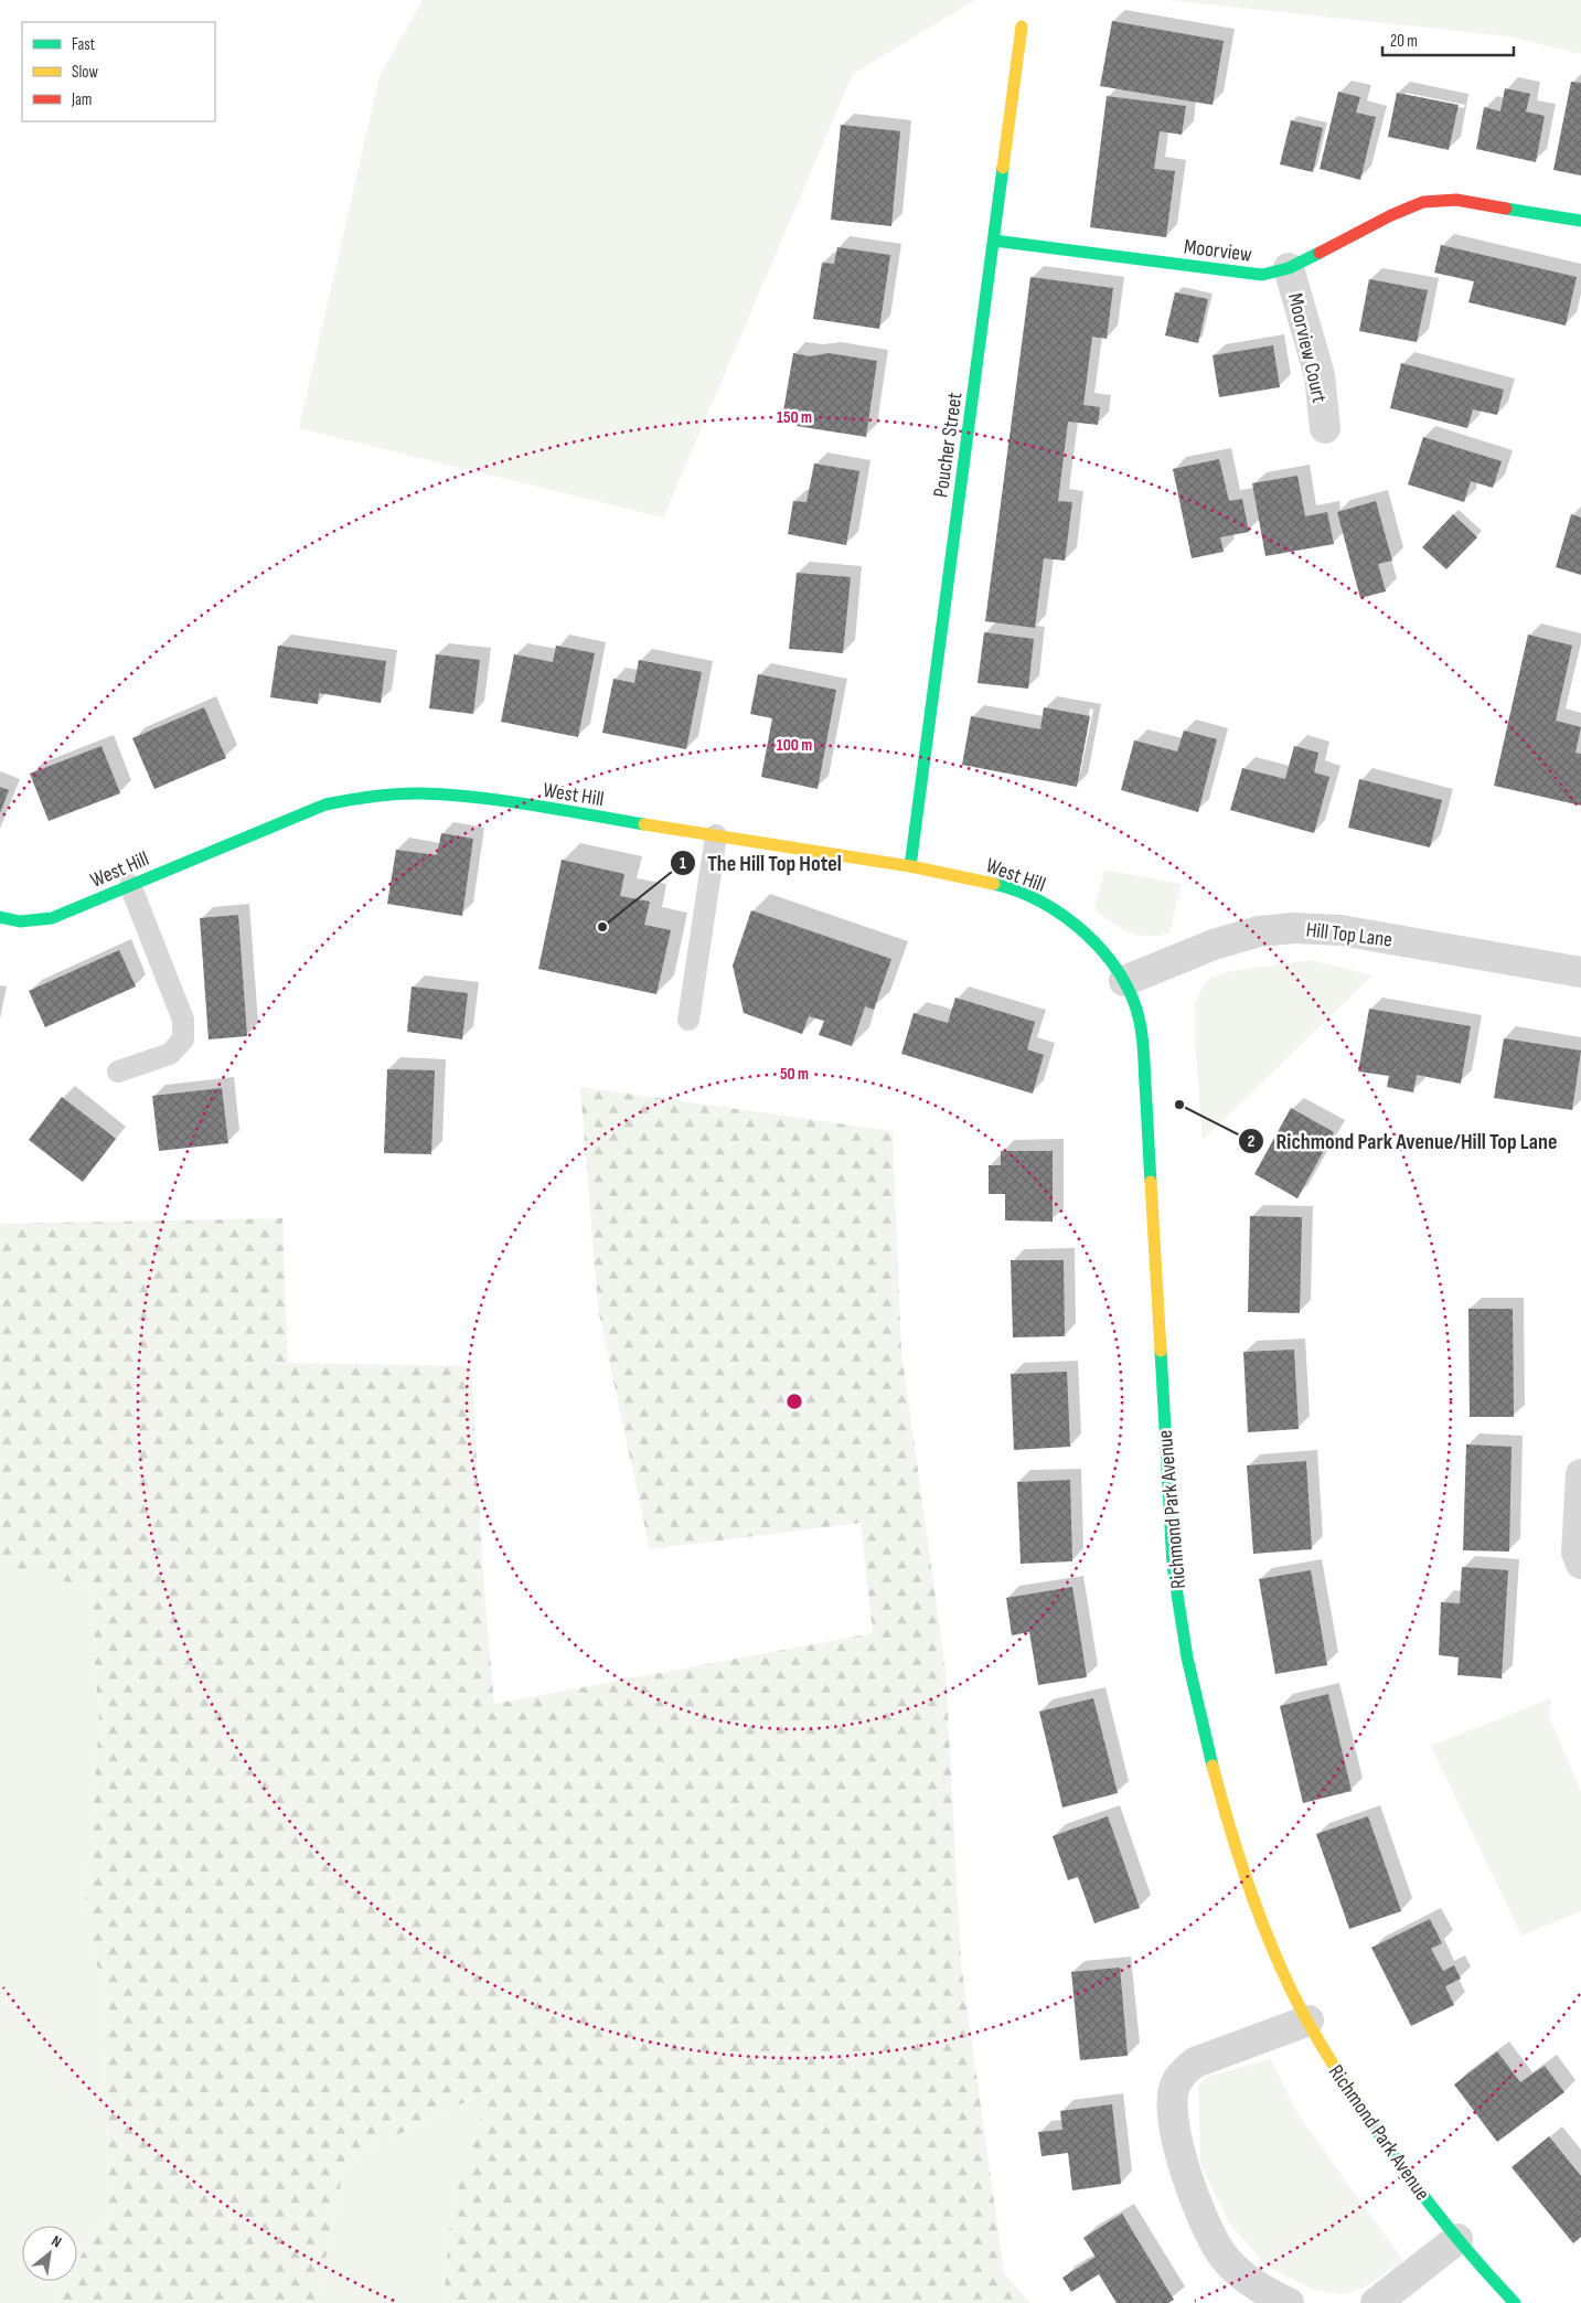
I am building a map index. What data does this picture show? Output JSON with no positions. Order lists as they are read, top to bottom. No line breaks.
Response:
{"streets":{"street":["Moorview","Moorview Court","Poucher Street","West Hill","Hill Top Lane","Richmond Park Avenue"]},"crossings":[["Moorview","Moorview Court"],["Moorview","Poucher Street"],["Poucher Street","West Hill"],["West Hill","Hill Top Lane"],["West Hill","Richmond Park Avenue"],["Hill Top Lane","Richmond Park Avenue"]],"places":["The Hill Top Hotel","Richmond Park Avenue/Hill Top Lane"],"legend":["Fast","Slow","Jam"],"scale_bar":"20 m","north":"top right","rings":["150 m","100 m","50 m"]}
